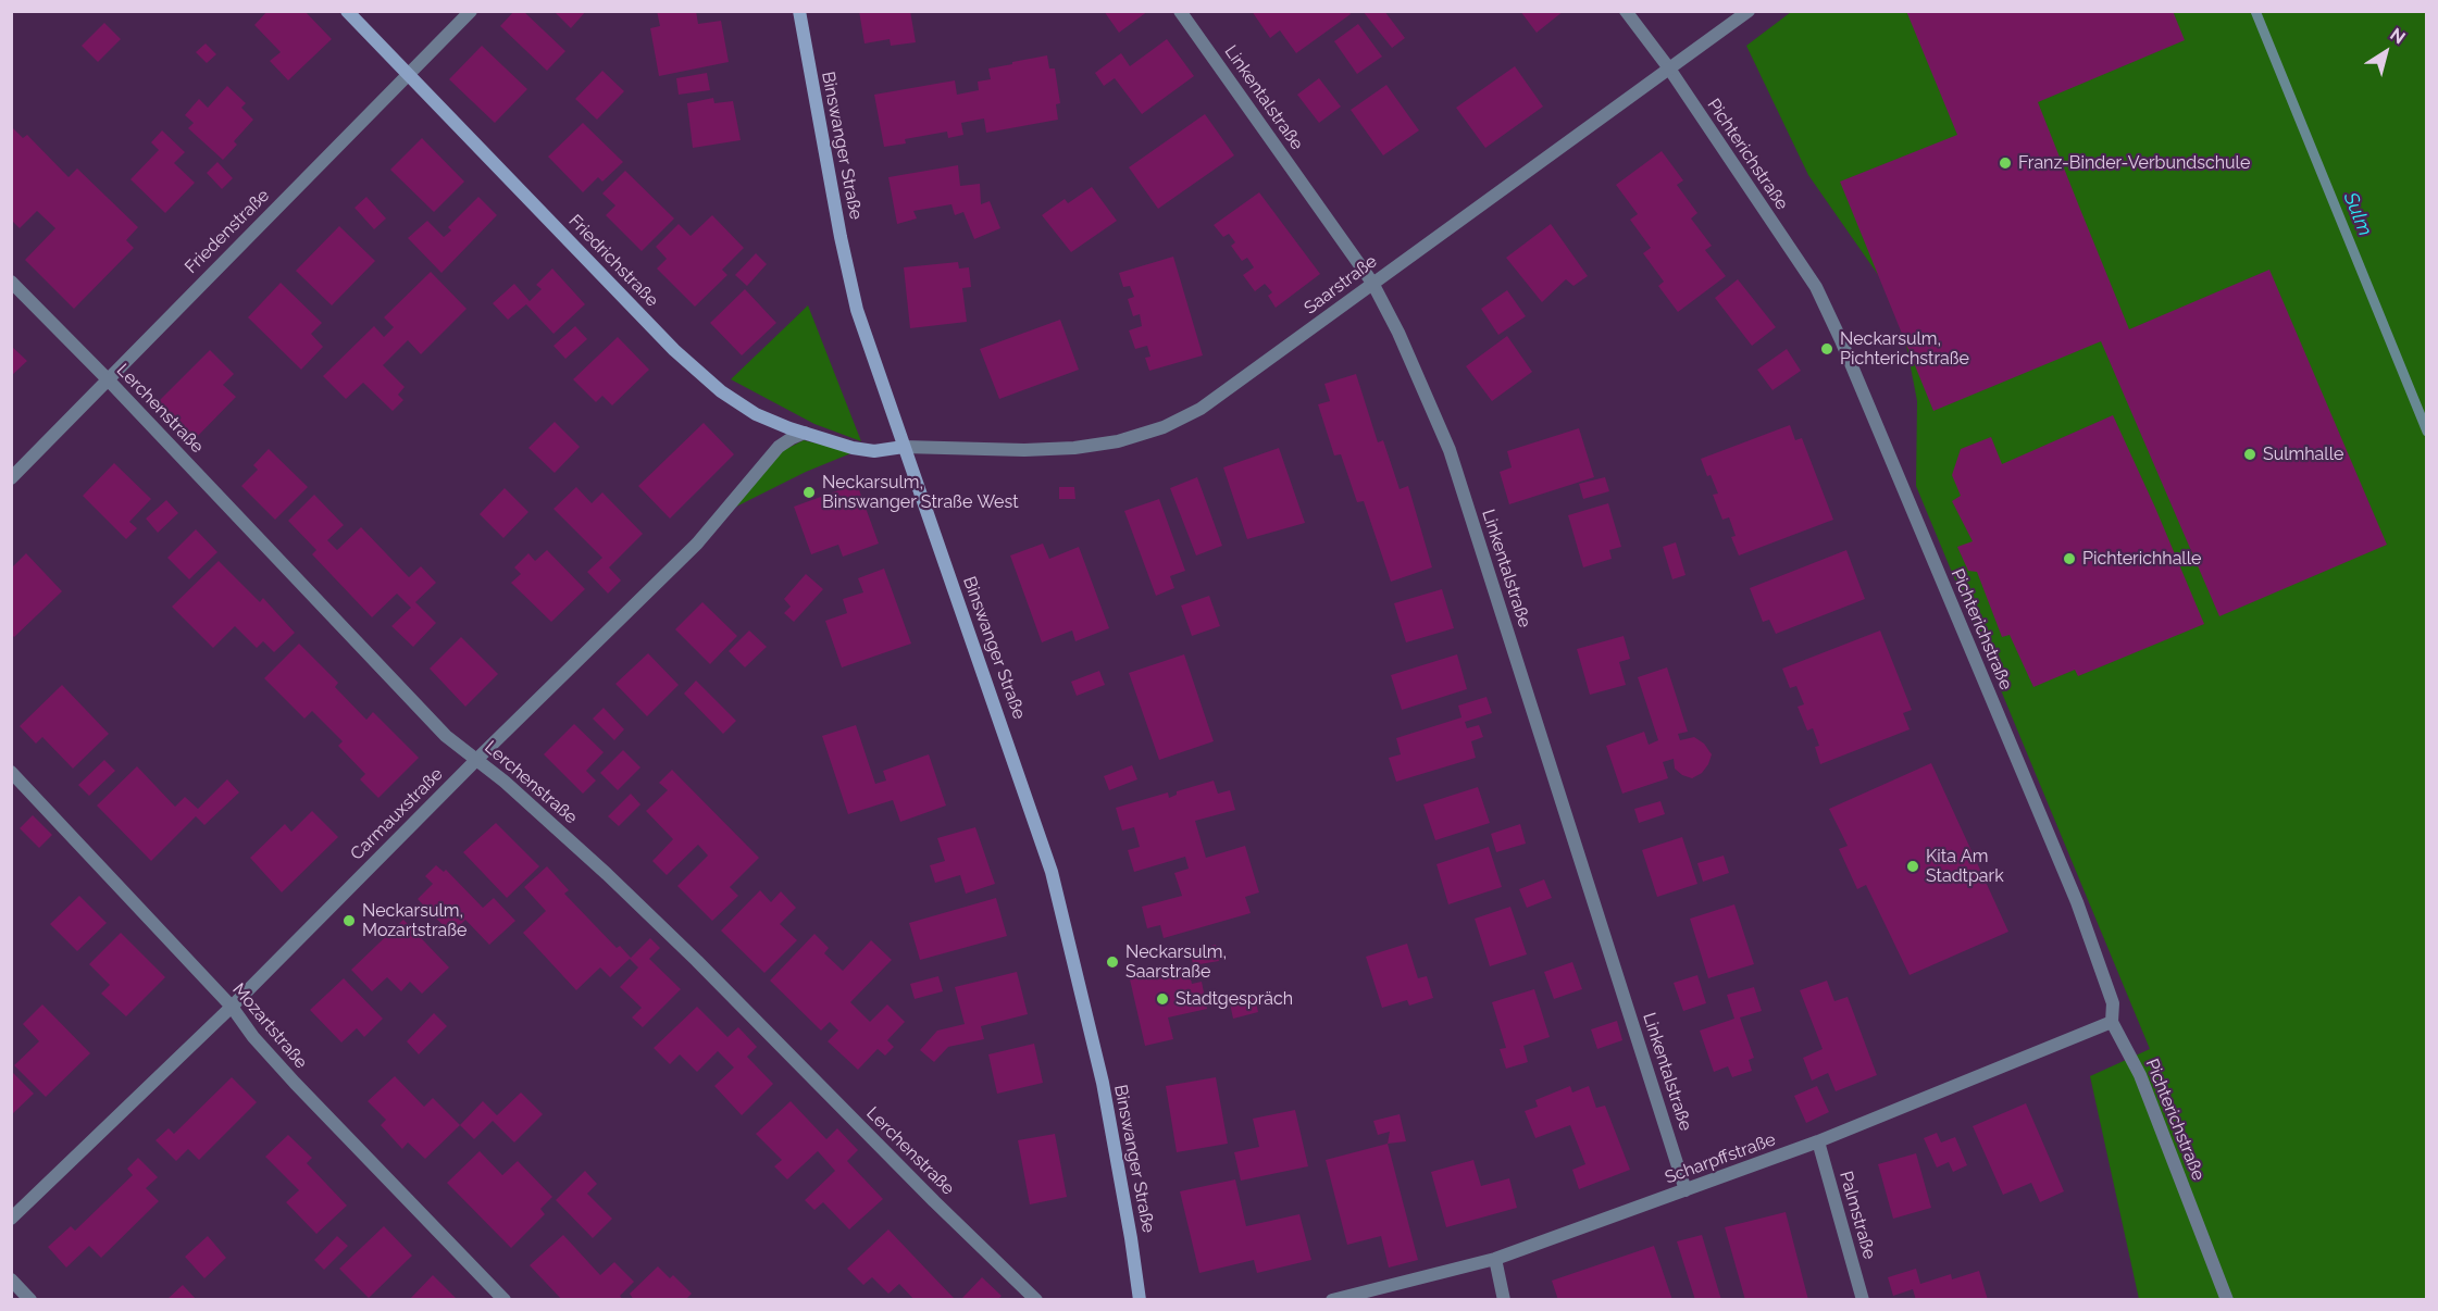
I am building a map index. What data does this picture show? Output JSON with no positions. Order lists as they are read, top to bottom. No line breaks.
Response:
{"streets":{"main road":["Binswanger Straße","Friedrichstraße"],"street":["Linkentalstraße","Pichterichstraße","Friedenstraße","Saarstraße","Lerchenstraße","Carmauxstraße","Mozartstraße","Scharpffstraße","Palmstraße"]},"crossings":[["Linkentalstraße","Saarstraße"],["Linkentalstraße","Scharpffstraße"],["Binswanger Straße","Friedrichstraße"],["Binswanger Straße","Saarstraße"],["Pichterichstraße","Saarstraße"],["Pichterichstraße","Scharpffstraße"],["Friedenstraße","Friedrichstraße"],["Friedenstraße","Lerchenstraße"],["Friedrichstraße","Saarstraße"],["Friedrichstraße","Carmauxstraße"],["Lerchenstraße","Carmauxstraße"],["Carmauxstraße","Mozartstraße"],["Scharpffstraße","Palmstraße"]],"water":["Sulm"],"places":["Franz-Binder-Verbundschule","Neckarsulm, Pichterichstraße","Sulmhalle","Neckarsulm, Binswanger Straße West","Pichterichhalle","Kita Am Stadtpark","Neckarsulm, Mozartstraße","Neckarsulm, Saarstraße","Stadtgespräch"],"north":"top right"}
